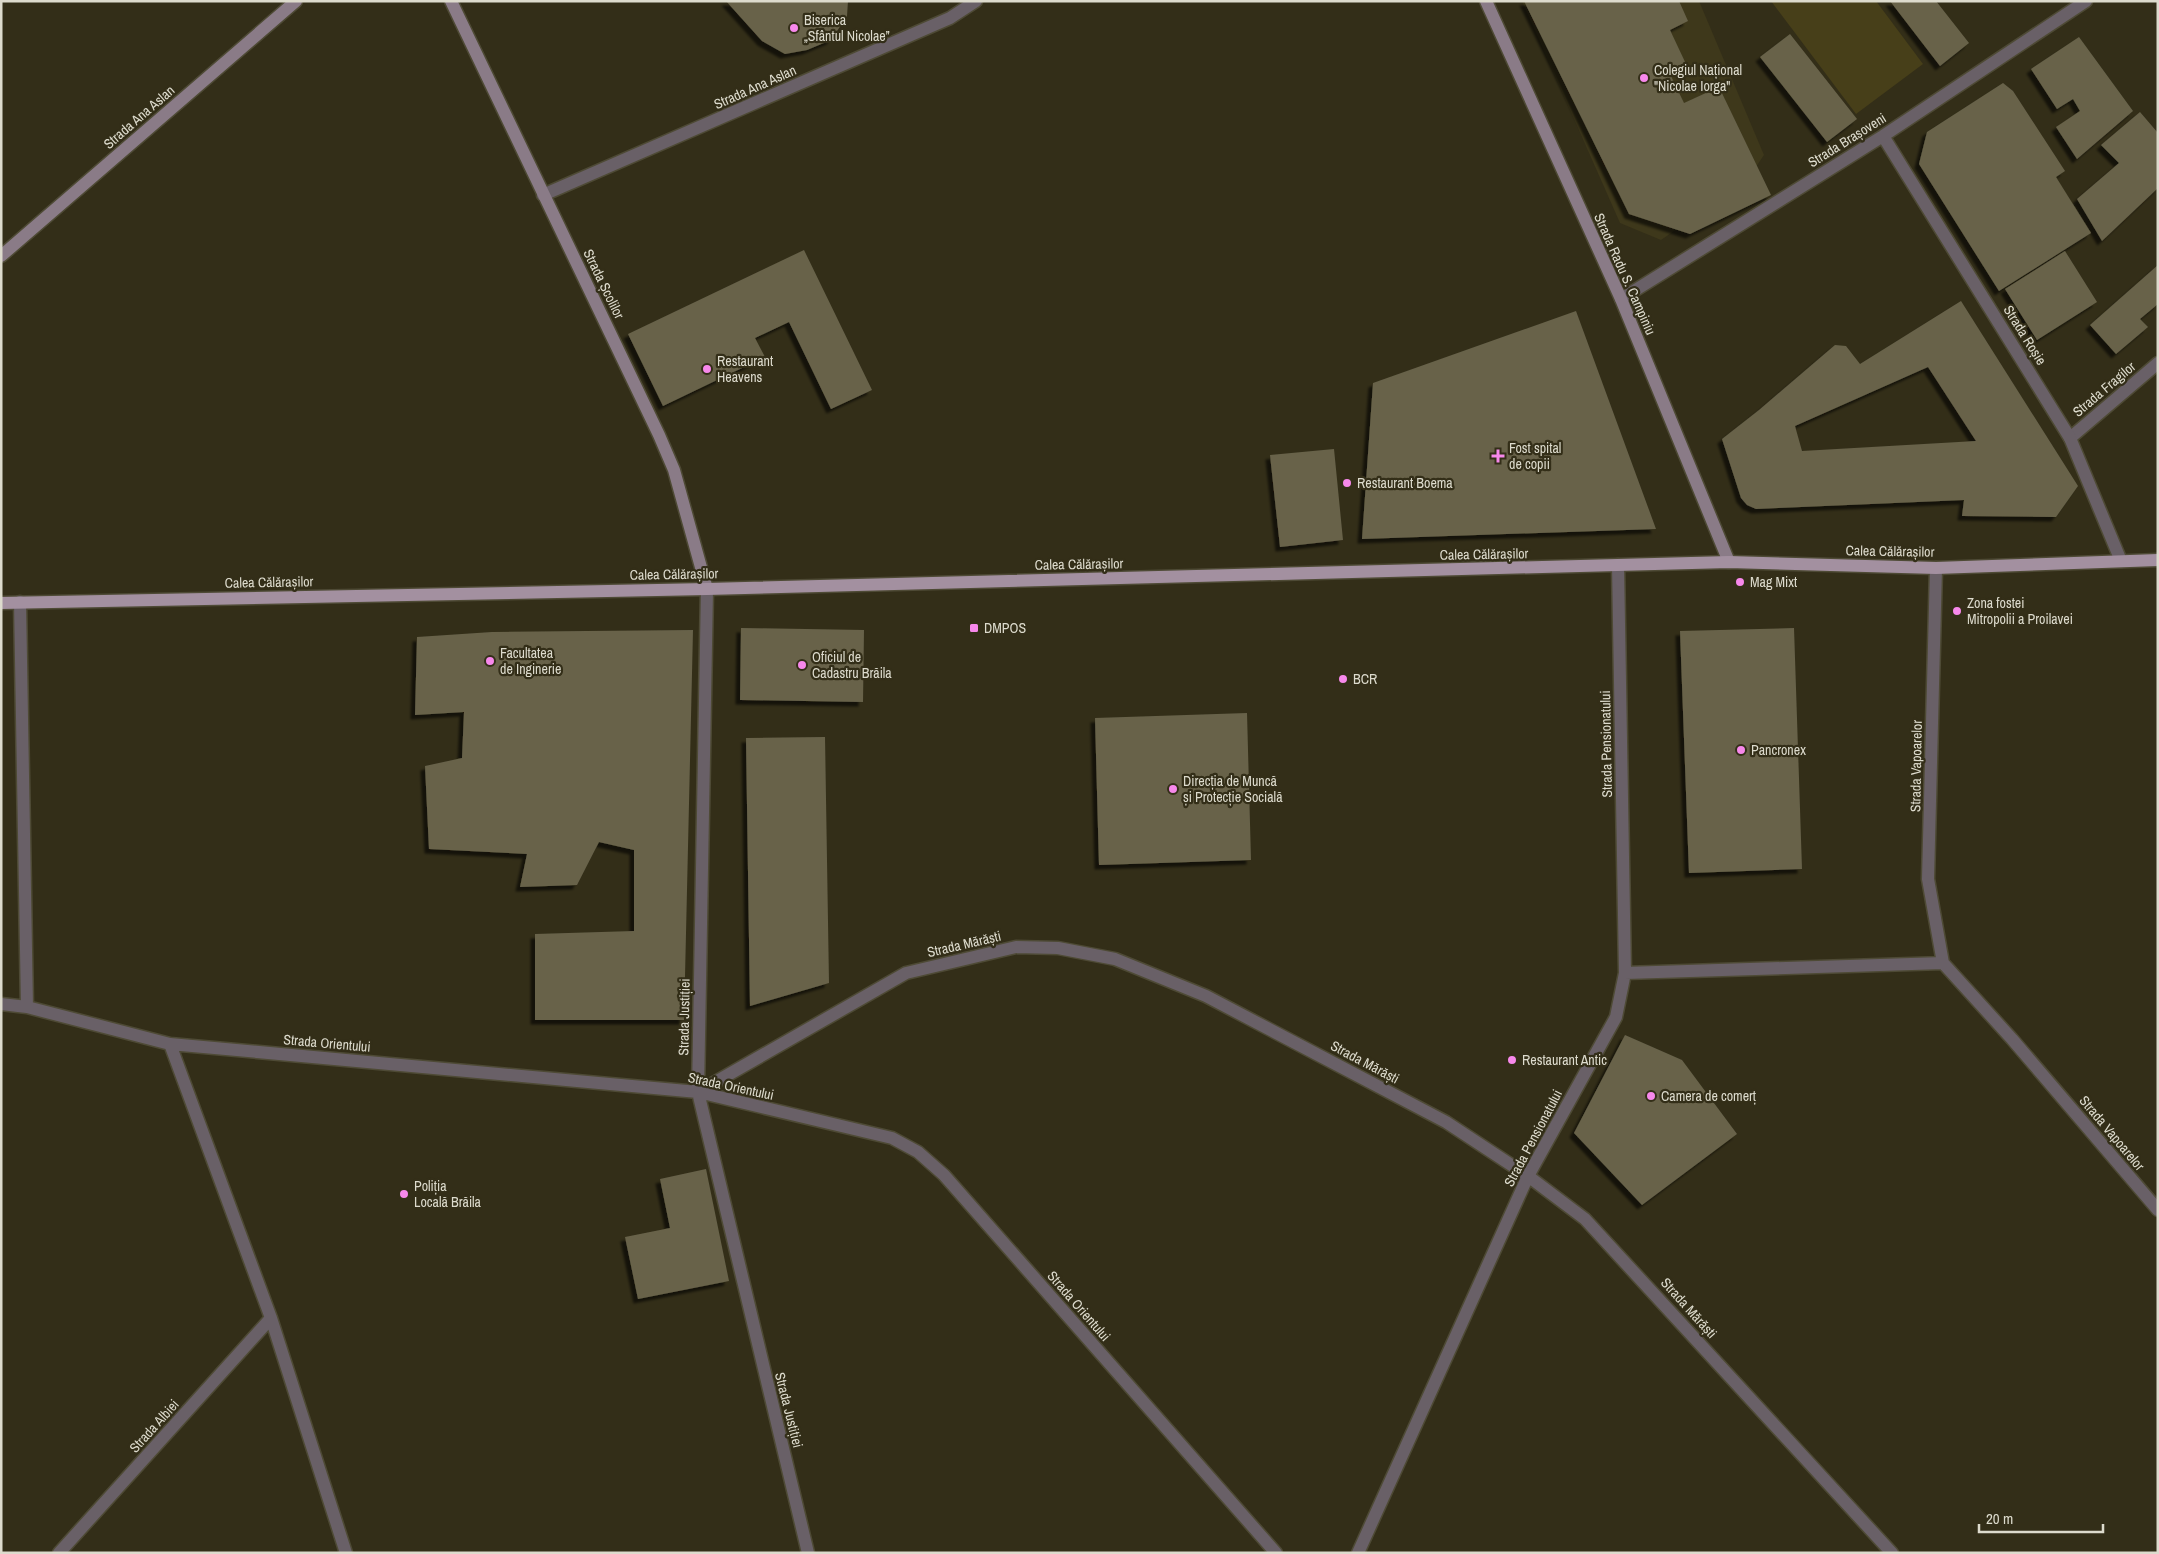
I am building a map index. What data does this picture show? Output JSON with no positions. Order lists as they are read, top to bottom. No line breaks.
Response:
{"streets":{"main road":["Strada Ana Aslan","Strada Radu S. Campiniu","Strada Școlilor","Calea Călărașilor"],"street":["Strada Brașoveni","Strada Roșie","Strada Fragilor","Strada Pensionatului","Strada Vapoarelor","Strada Mărăști","Strada Justiției","Strada Orientului","Strada Albiei"]},"crossings":[["Strada Ana Aslan","Strada Școlilor"],["Strada Brașoveni","Strada Radu S. Campiniu"],["Strada Brașoveni","Strada Roșie"],["Strada Radu S. Campiniu","Calea Călărașilor"],["Strada Școlilor","Calea Călărașilor"],["Strada Școlilor","Strada Justiției"],["Strada Roșie","Strada Fragilor"],["Strada Roșie","Calea Călărașilor"],["Calea Călărașilor","Strada Pensionatului"],["Calea Călărașilor","Strada Vapoarelor"],["Calea Călărașilor","Strada Justiției"],["Strada Pensionatului","Strada Mărăști"],["Strada Mărăști","Strada Justiției"],["Strada Mărăști","Strada Orientului"],["Strada Justiției","Strada Orientului"]],"places":{"other":["Biserica „Sfântul Nicolae”","Colegiul Național \"Nicolae Iorga\"","Restaurant Heavens","Restaurant Boema","Mag Mixt","Zona fostei Mitropolii a Proilavei","Facultatea de Inginerie","Oficiul de Cadastru Brăila","BCR","Pancronex","Direcția de Muncă și Protecție Socială","Restaurant Antic","Camera de comerț","Poliția Locală Brăila"],"health":["Fost spital de copii"],"transit":["DMPOS"]},"scale_bar":"20 m"}
